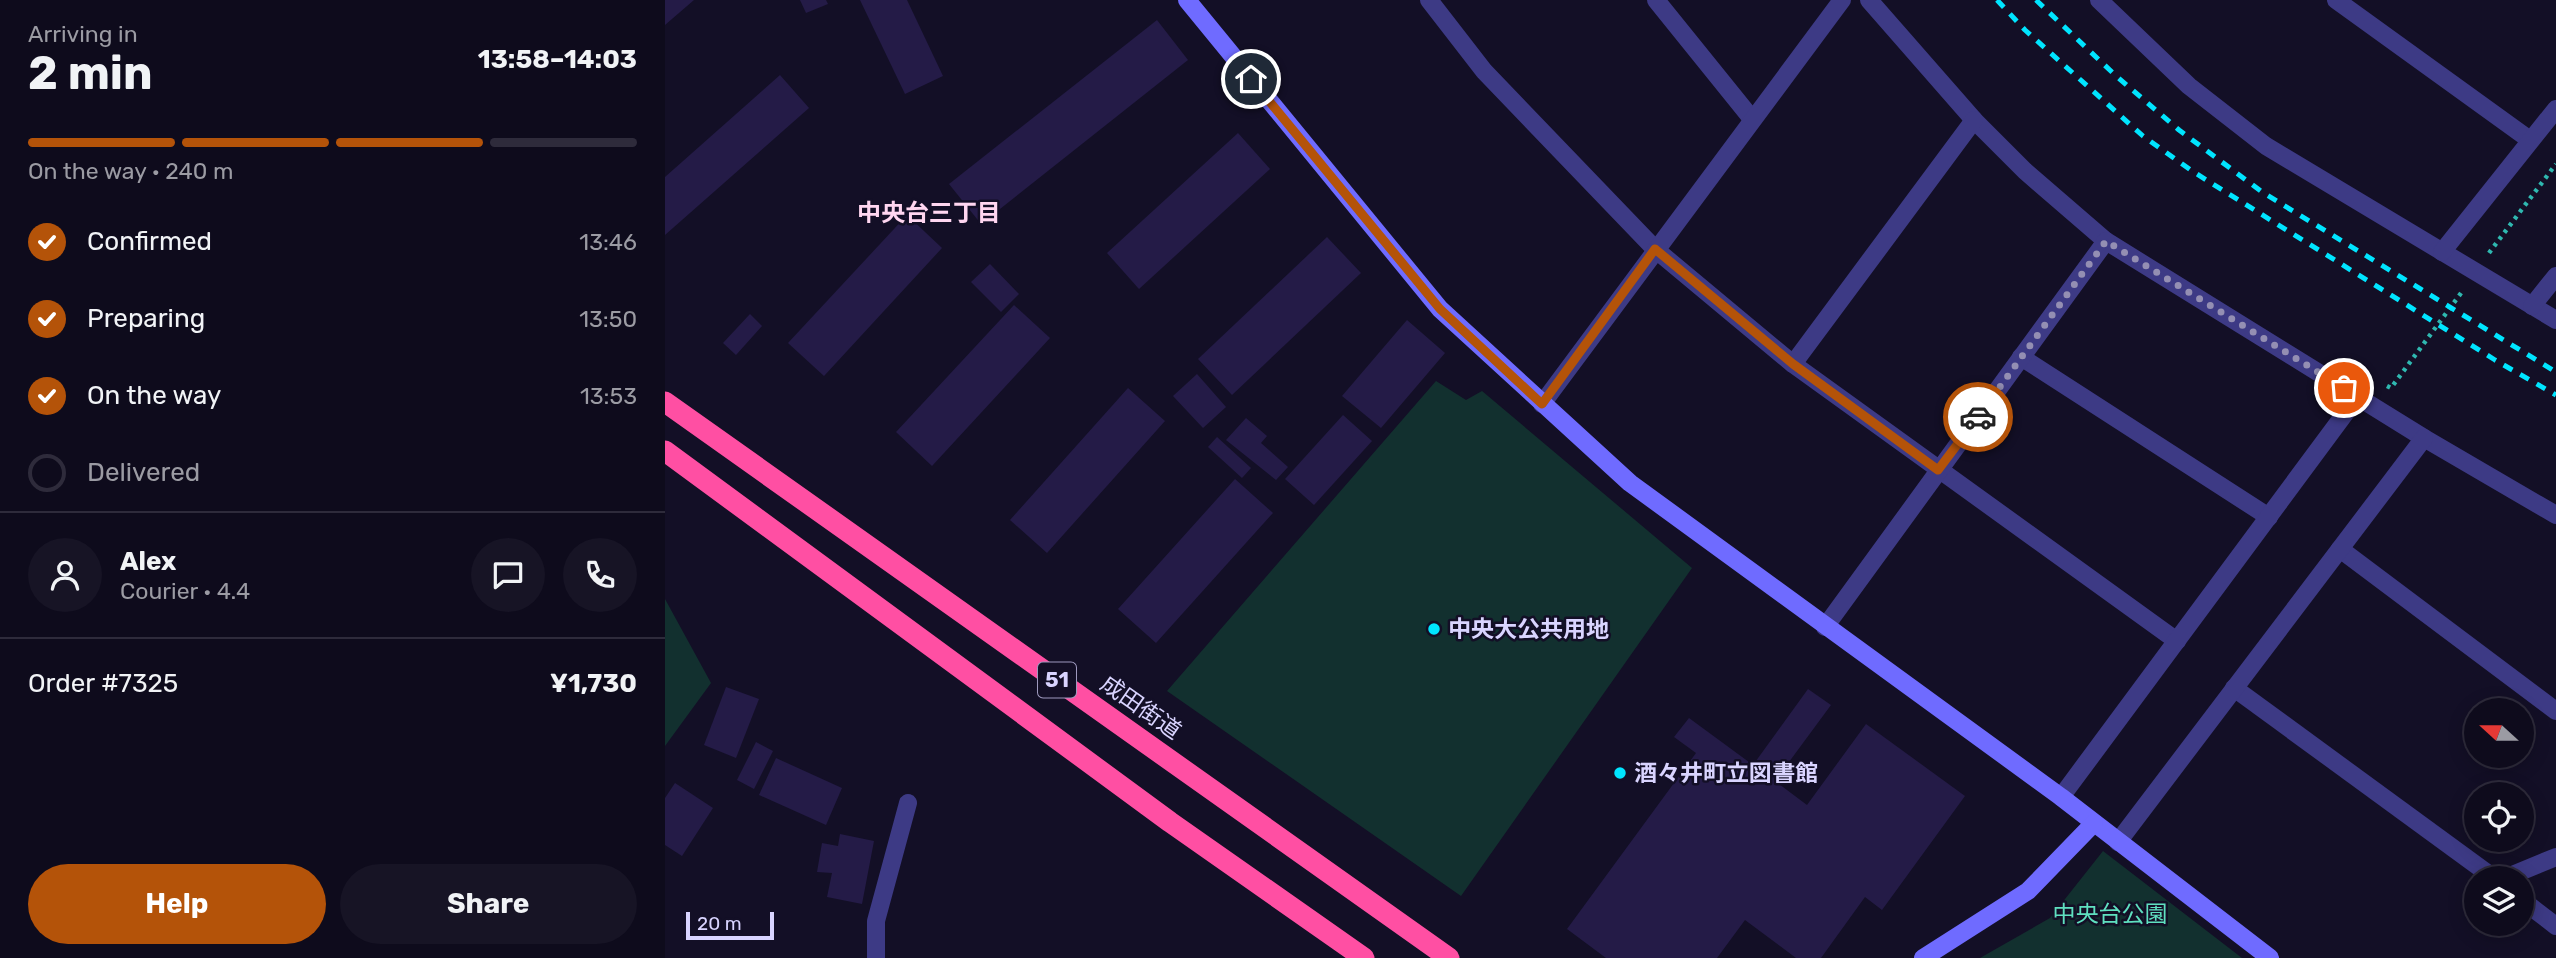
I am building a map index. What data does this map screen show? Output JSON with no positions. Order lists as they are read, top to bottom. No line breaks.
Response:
{"streets":{"highway":["51","成田街道"]},"districts":["中央台三丁目"],"parks":["中央台公園"],"places":["中央大公共用地","酒々井町立図書館"],"scale_bar":"20 m","north":"left","page":{"heading":["2 min","Arriving in","13:58–14:03"],"panel":["Alex","Courier · 4.4","Order #7325","¥1,730"],"bar":"On the way · 240 m","list":[["Confirmed","13:46"],["Preparing","13:50"],["On the way","13:53"],"Delivered"],"buttons":["Help","Share"],"scale":"20 m"}}
